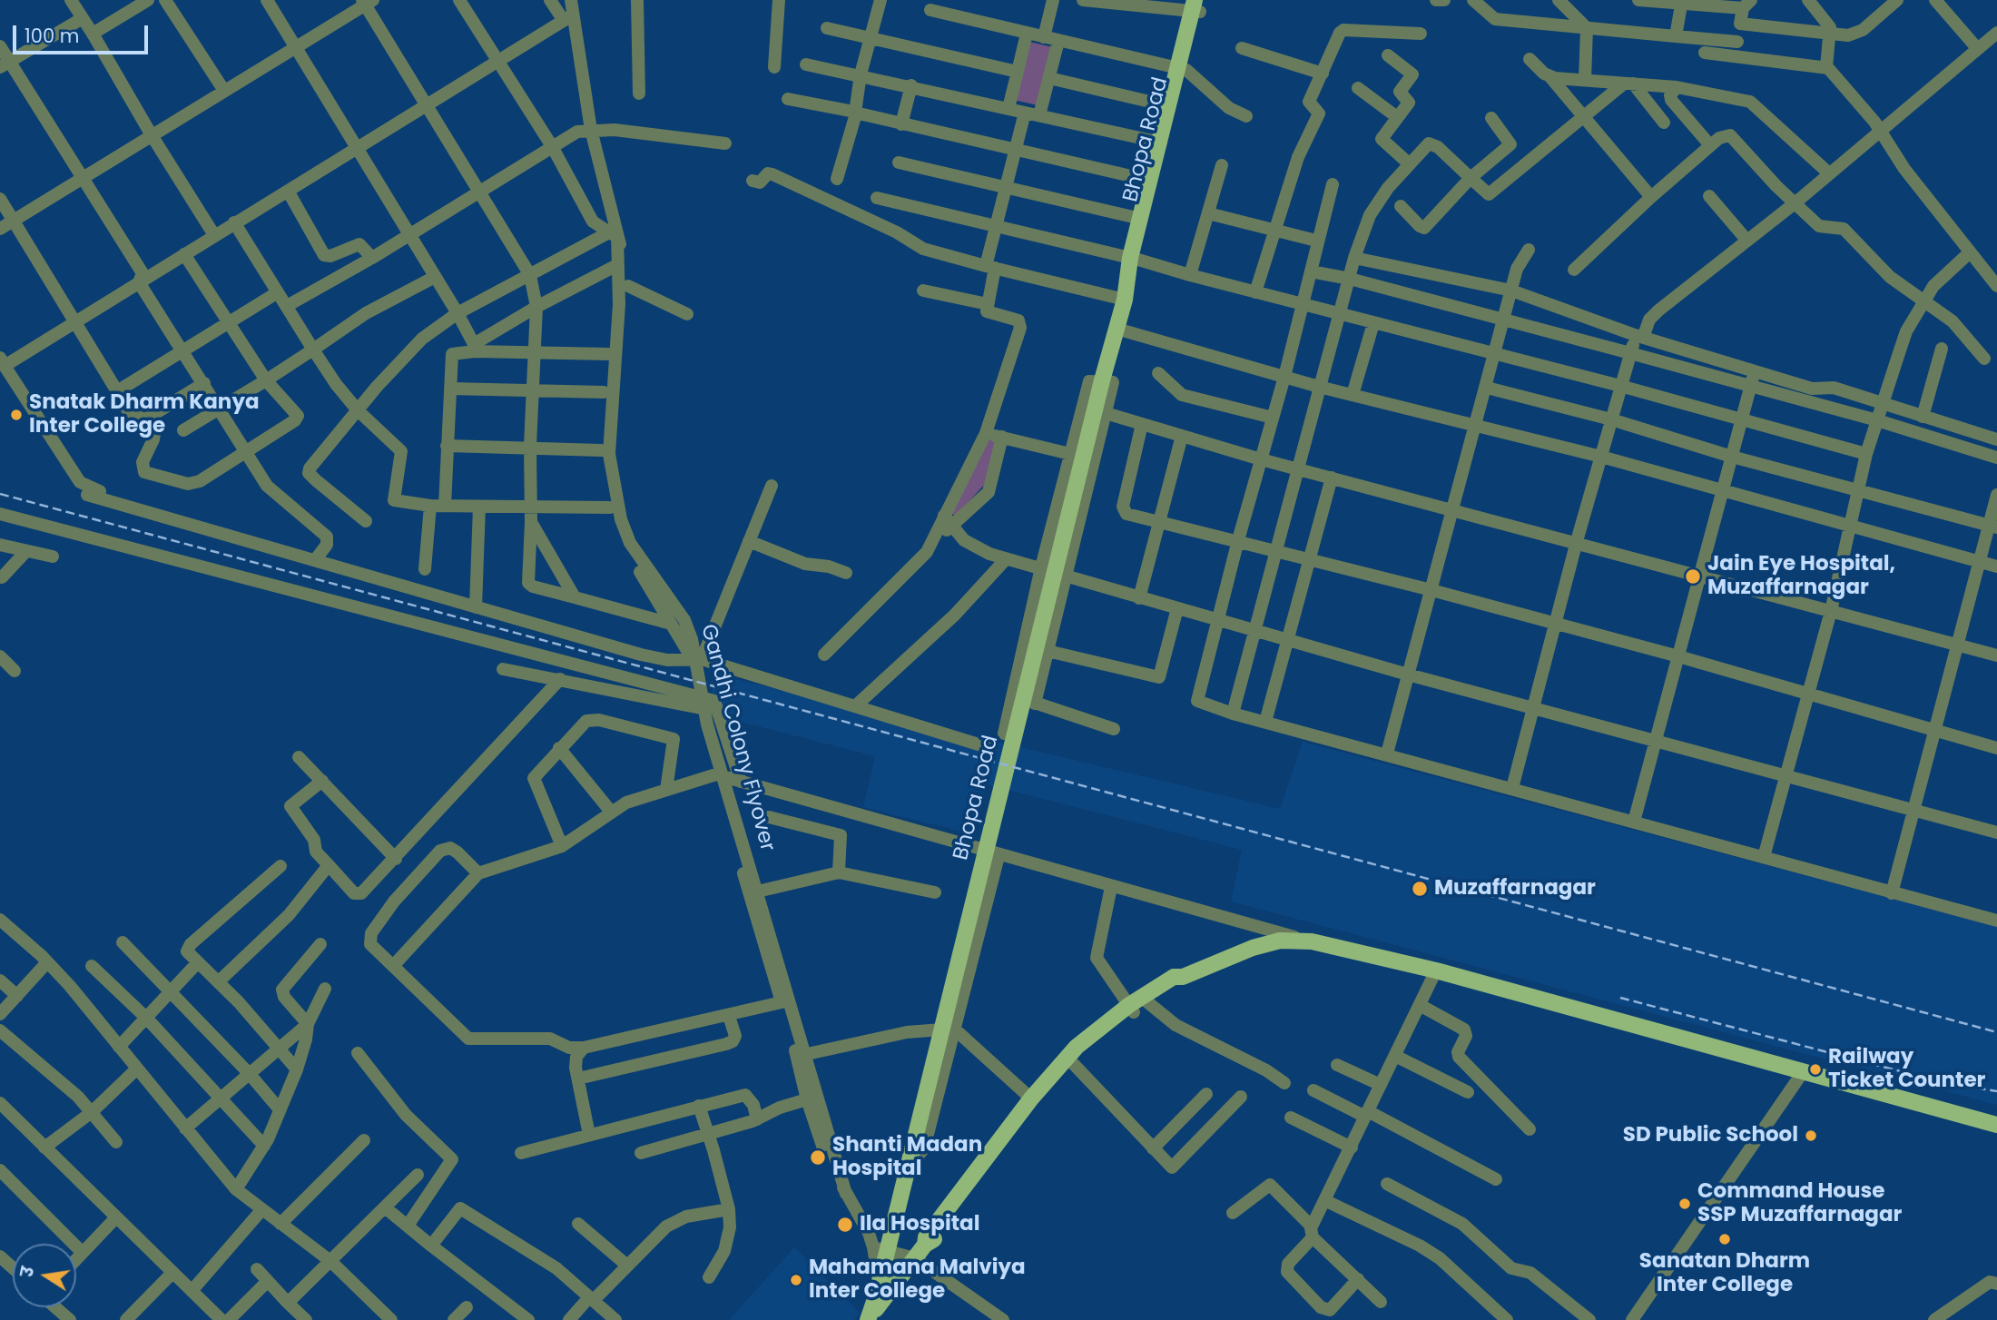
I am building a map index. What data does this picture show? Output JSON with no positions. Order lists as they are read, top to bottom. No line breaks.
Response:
{"streets":{"main road":["Bhopa Road"],"street":["Gandhi Colony Flyover"]},"places":["Snatak Dharm Kanya Inter College","Jain Eye Hospital, Muzaffarnagar","Muzaffarnagar","Railway Ticket Counter","SD Public School","Shanti Madan Hospital","Command House SSP Muzaffarnagar","Ila Hospital","Sanatan Dharm Inter College","Mahamana Malviya Inter College"],"scale_bar":"100 m","north":"left"}
